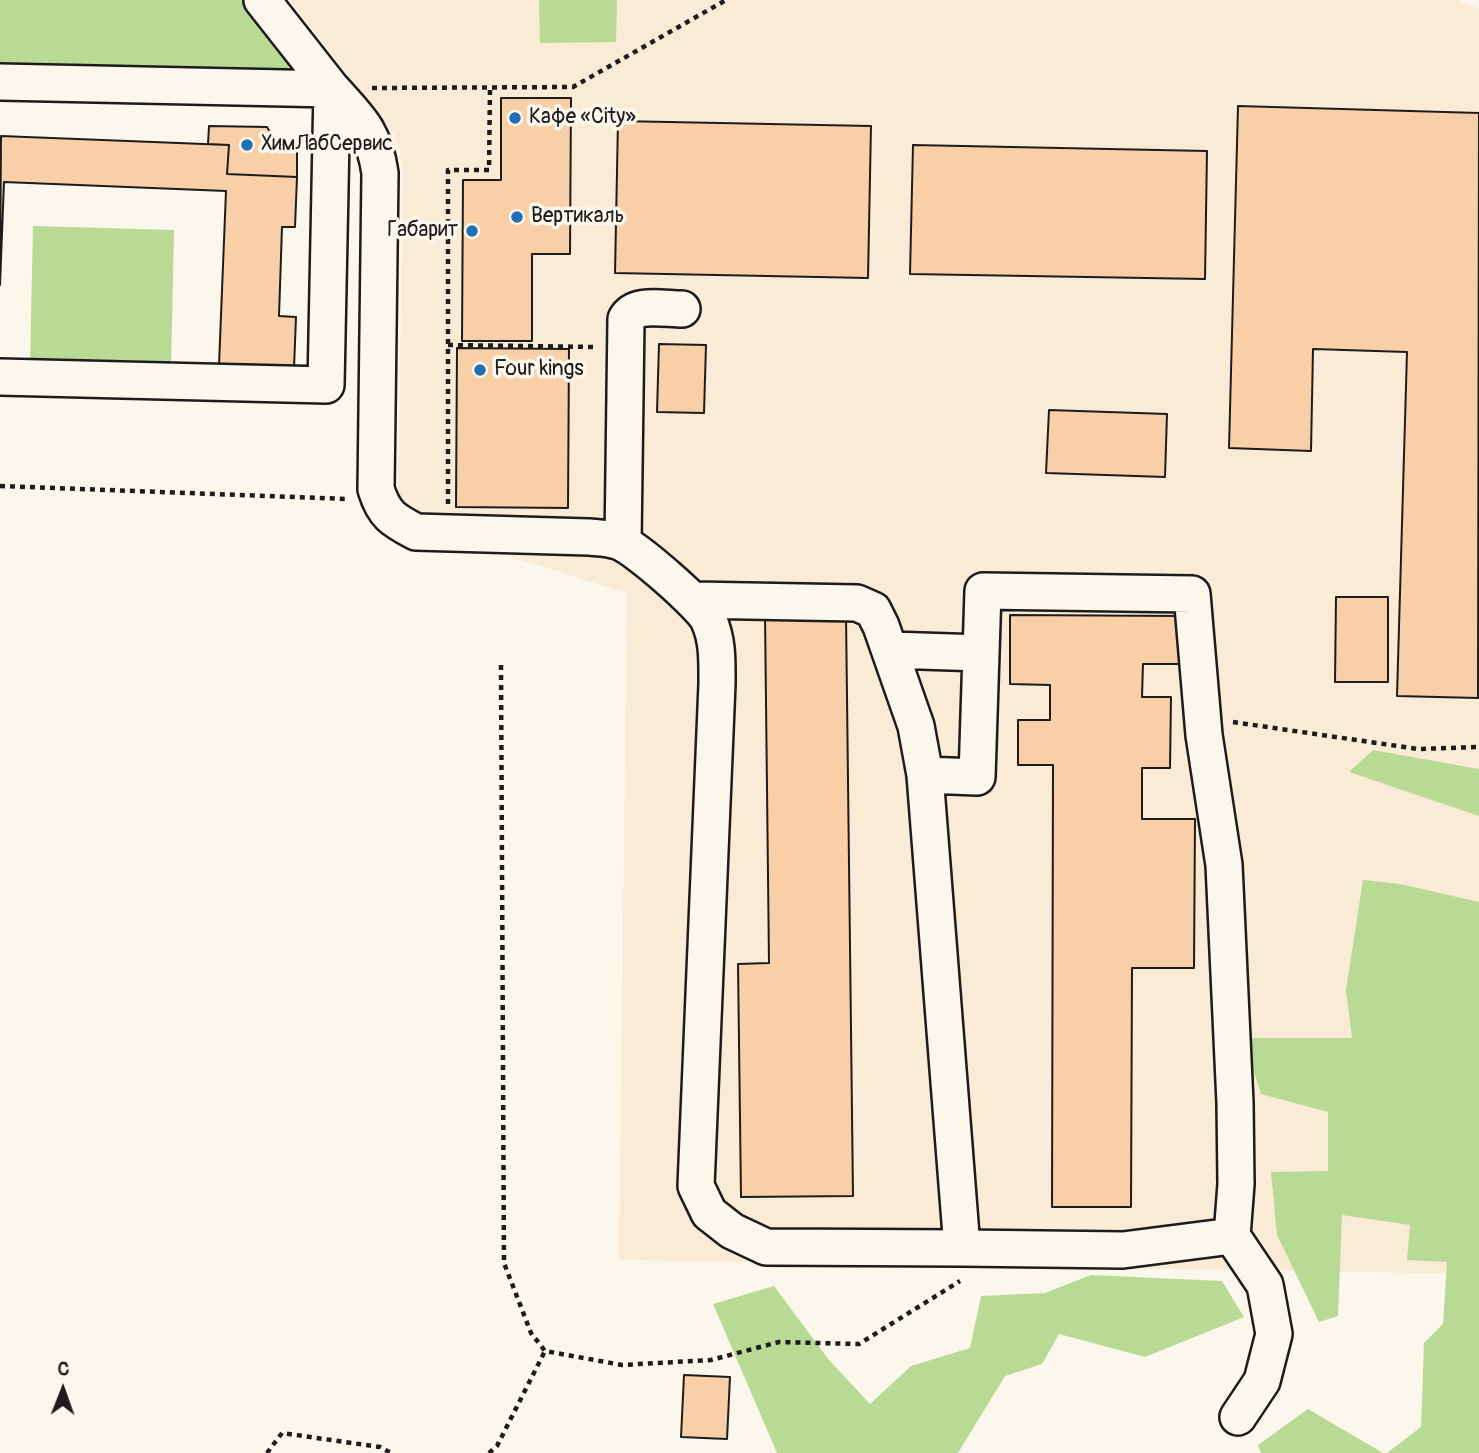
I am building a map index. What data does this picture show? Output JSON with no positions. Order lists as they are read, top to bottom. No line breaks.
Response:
{"places":["Кафе «City»","ХимЛабСервис","Вертикаль","Габарит","Four kings"],"north":"top"}
